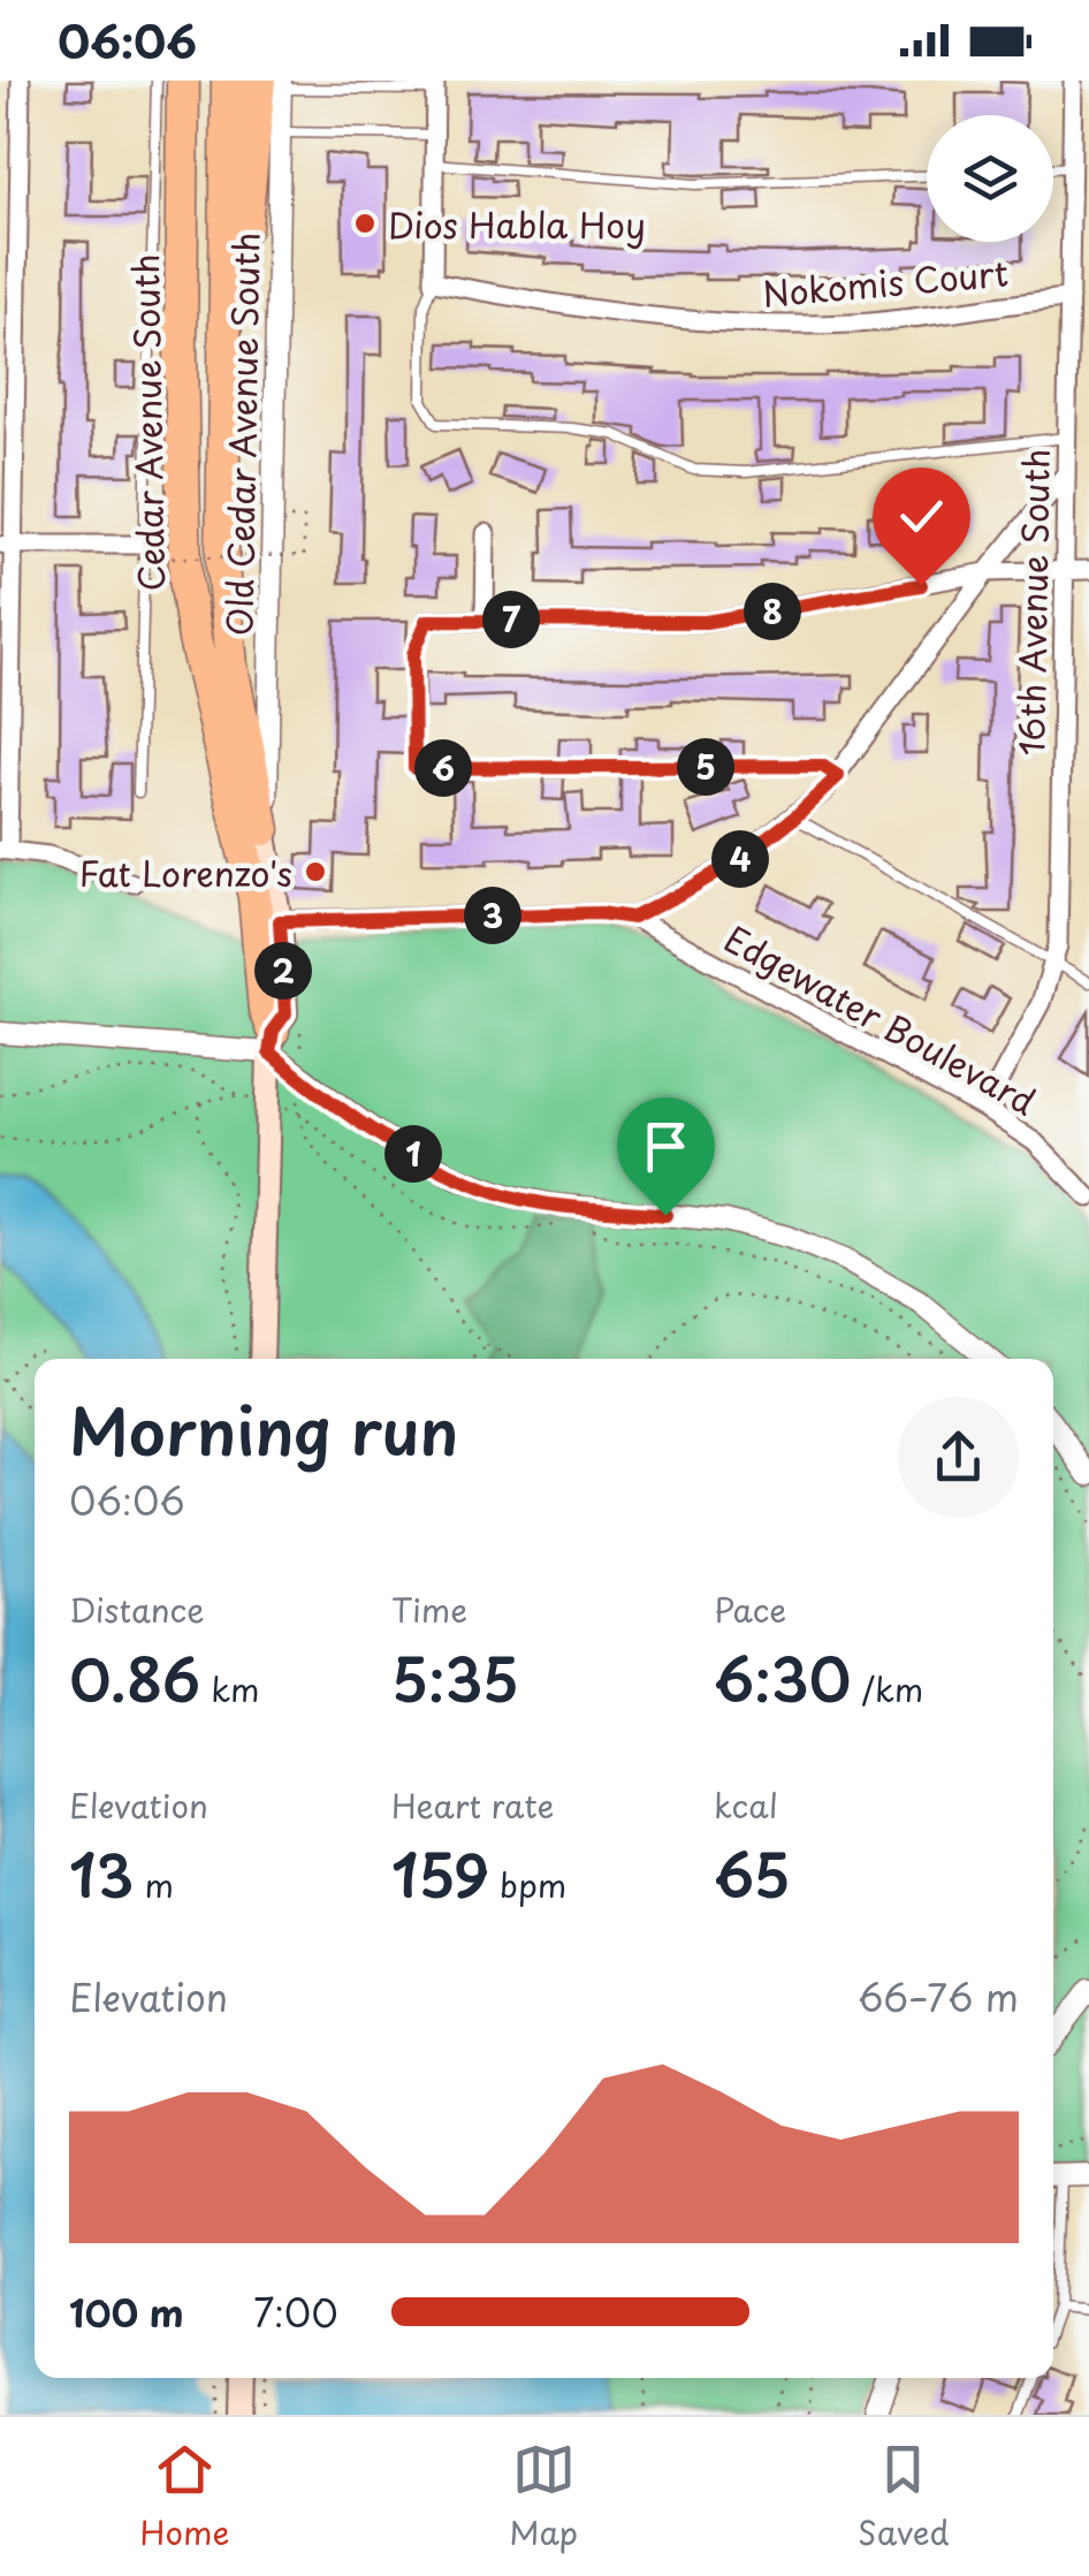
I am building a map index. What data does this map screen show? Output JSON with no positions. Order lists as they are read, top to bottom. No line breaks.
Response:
{"streets":{"highway":["Cedar Avenue South"],"street":["Nokomis Court","Old Cedar Avenue South","16th Avenue South","Edgewater Boulevard"]},"crossings":[["Nokomis Court","16th Avenue South"],["Cedar Avenue South","Old Cedar Avenue South"],["Cedar Avenue South","Edgewater Boulevard"],["16th Avenue South","Edgewater Boulevard"]],"places":["Dios Habla Hoy","Fat Lorenzo's"],"page":{"status":"06:06","pins":["8","7","5","6","4","3","2","1"],"heading":["Morning run","06:06"],"stats":[["Distance","0.86 km"],["Time","5:35"],["Pace","6:30 /km"],["Elevation","13 m"],["Heart rate","159 bpm"],["kcal","65"]],"chart":["Elevation","66–76 m"],"list":[{"name":"100 m","note":"7:00"}],"tabs":["Home","Map","Saved"]}}
